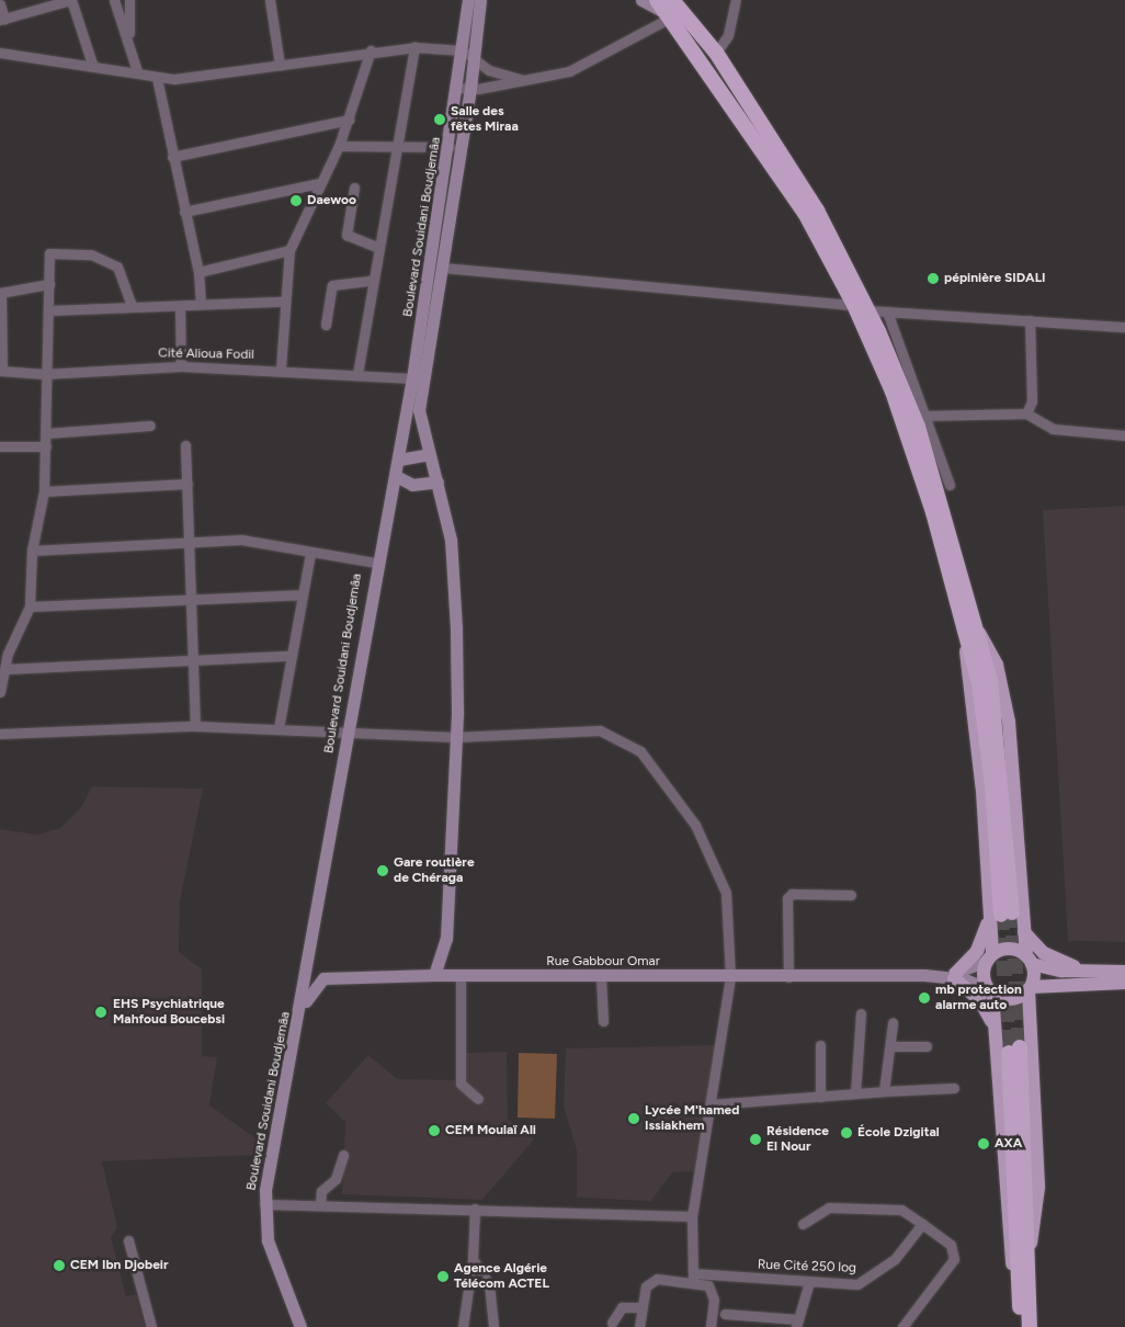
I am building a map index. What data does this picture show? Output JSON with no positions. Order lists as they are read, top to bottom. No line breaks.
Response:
{"streets":{"main road":["Boulevard Souidani Boudjemâa","Rue Gabbour Omar"],"street":["Cité Alioua Fodil","Rue Cité 250 log"]},"crossings":[["Boulevard Souidani Boudjemâa","Cité Alioua Fodil"],["Boulevard Souidani Boudjemâa","Rue Gabbour Omar"]],"places":["Salle des fêtes Miraa","Daewoo","pépinière SIDALI","Gare routière de Chéraga","mb protection alarme auto","EHS Psychiatrique Mahfoud Boucebsi","Lycée M'hamed Issiakhem","CEM Moulaï Ali","École Dzigital","Résidence El Nour","AXA","CEM Ibn Djobeir","Agence Algérie Télécom ACTEL"]}
